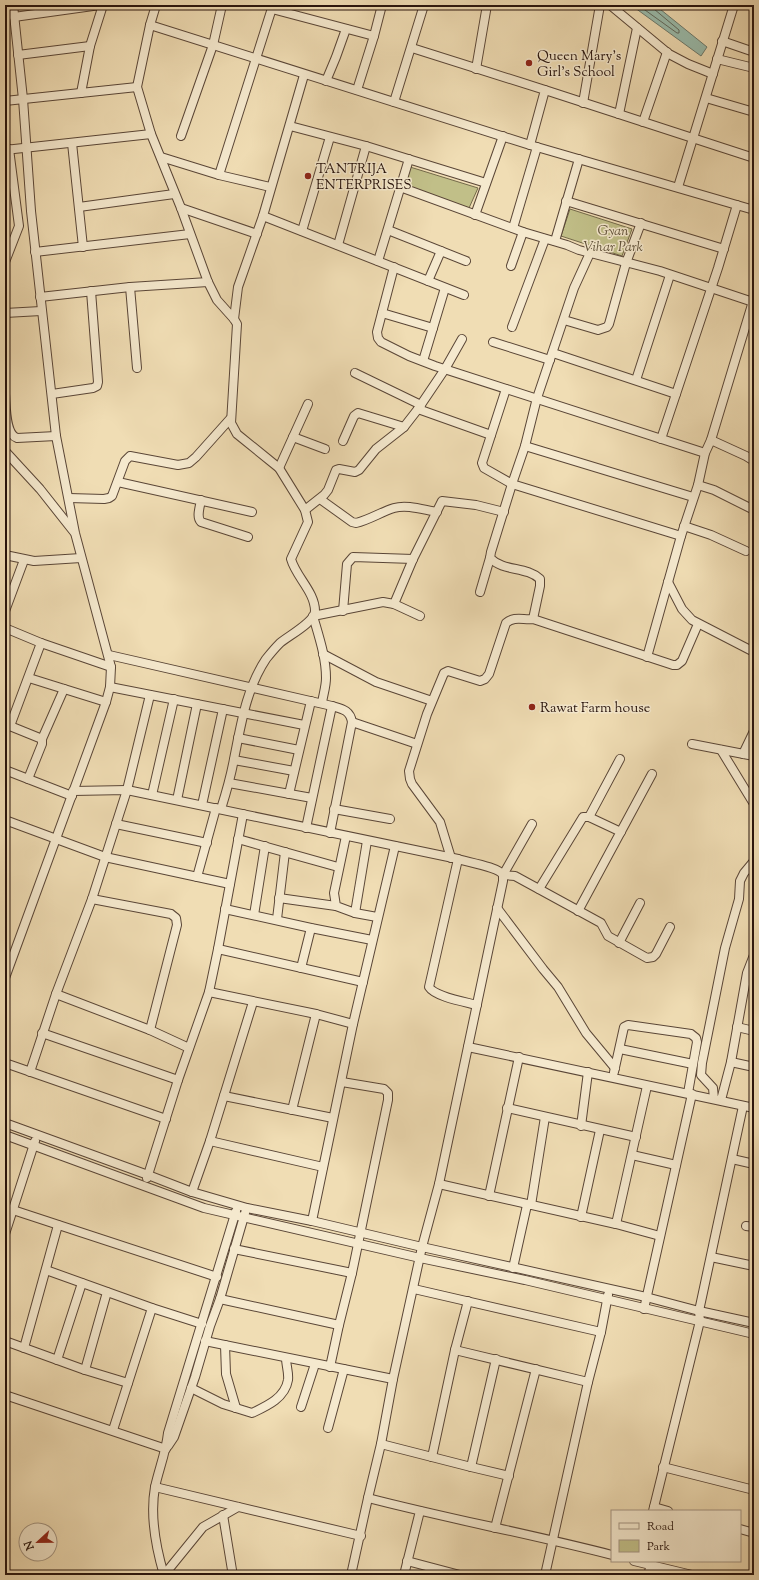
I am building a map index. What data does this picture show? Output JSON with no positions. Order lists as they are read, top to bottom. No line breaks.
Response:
{"parks":["Gyan Vihar Park"],"places":["Queen Mary's Girl's School","TANTRIJA ENTERPRISES","Rawat Farm house"],"legend":["Road","Park"],"north":"left"}
